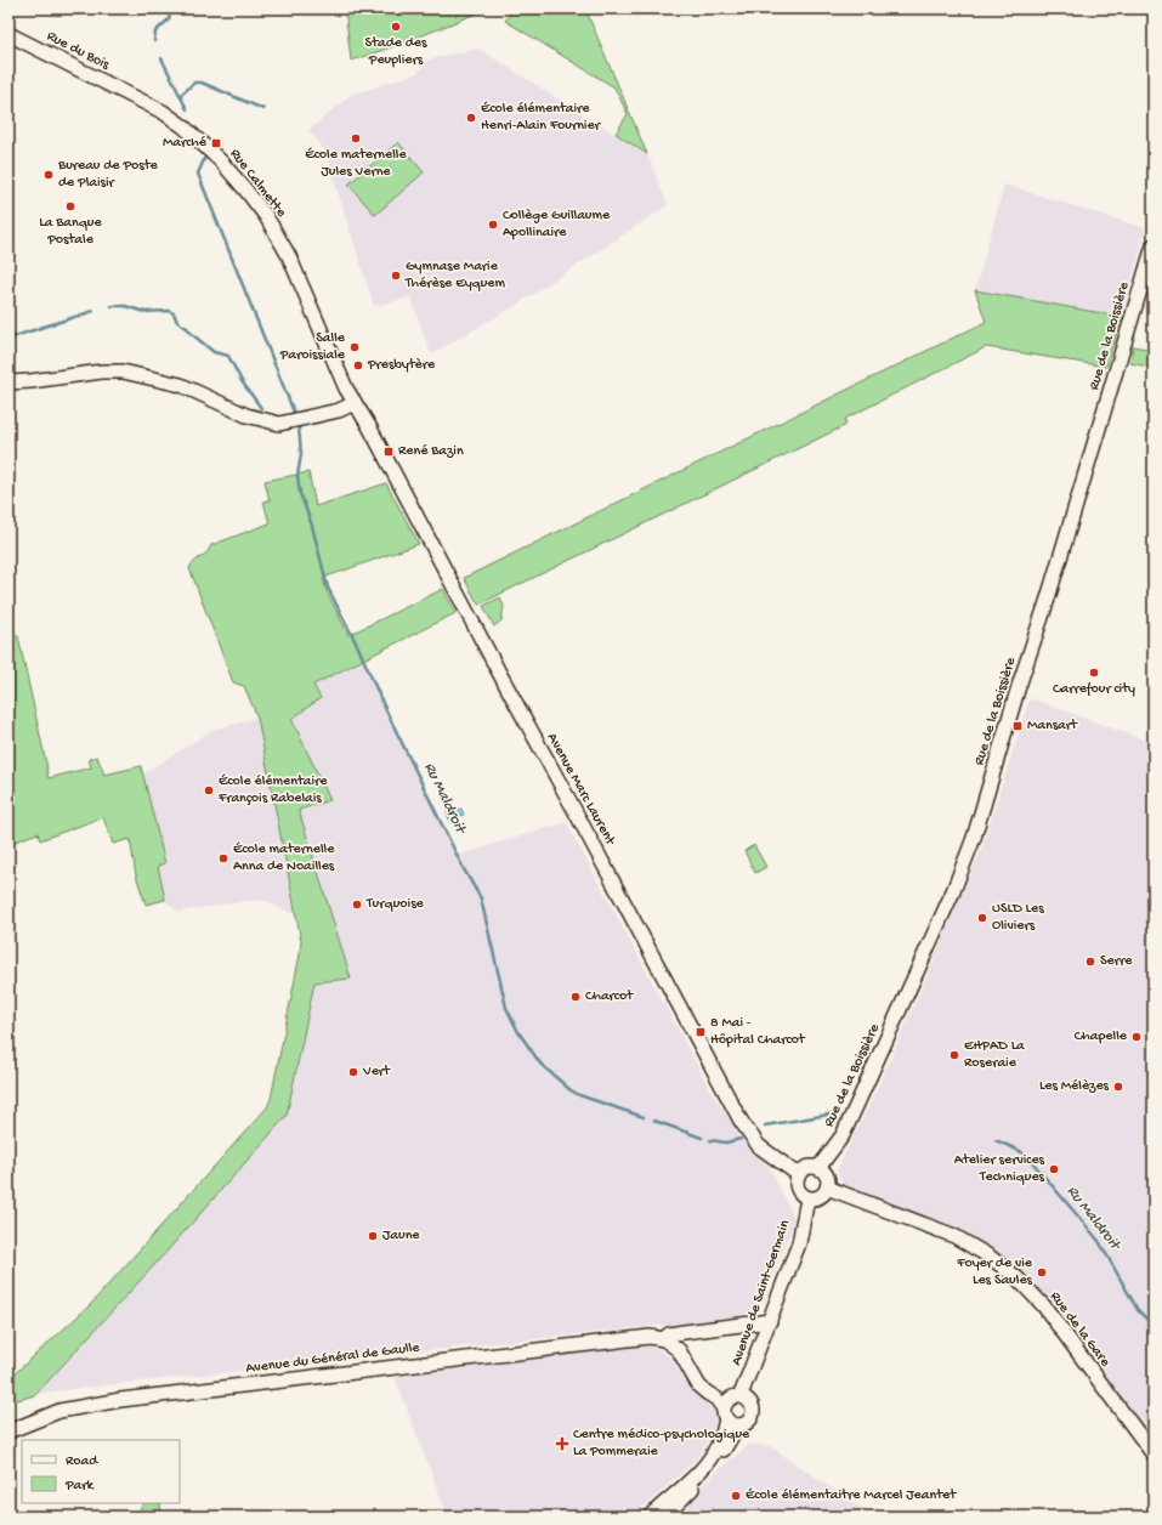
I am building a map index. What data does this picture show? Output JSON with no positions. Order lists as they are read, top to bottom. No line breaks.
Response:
{"streets":{"street":["Rue du Bois","Rue Calmette","Rue de la Boissière","Avenue Marc Laurent","Avenue de Saint-Germain","Rue de la Gare","Avenue du Général de Gaulle"]},"crossings":[["Rue du Bois","Rue Calmette"],["Rue Calmette","Avenue Marc Laurent"],["Rue de la Boissière","Avenue Marc Laurent"],["Rue de la Boissière","Avenue de Saint-Germain"],["Rue de la Boissière","Rue de la Gare"],["Avenue Marc Laurent","Avenue de Saint-Germain"],["Avenue Marc Laurent","Rue de la Gare"],["Avenue de Saint-Germain","Rue de la Gare"],["Avenue de Saint-Germain","Avenue du Général de Gaulle"]],"water":["Ru Maldroit"],"places":{"other":["Stade des Peupliers","École élémentaire Henri-Alain Fournier","École maternelle Jules Verne","Bureau de Poste de Plaisir","La Banque Postale","Collège Guillaume Apollinaire","Gymnase Marie Thérèse Eyquem","Salle Paroissiale","Presbytère","Carrefour city","École élémentaire François Rabelais","École maternelle Anna de Noailles","Turquoise","USLD Les Oliviers","Serre","Charcot","Chapelle","EHPAD La Roseraie","Vert","Les Mélèzes","Atelier services Techniques","Jaune","Foyer de vie Les Saules","École élémentaitre Marcel Jeantet"],"transit":["Marché","René Bazin","Mansart","8 Mai - Hôpital Charcot"],"health":["Centre médico-psychologique La Pommeraie"]},"legend":["Road","Park"]}
